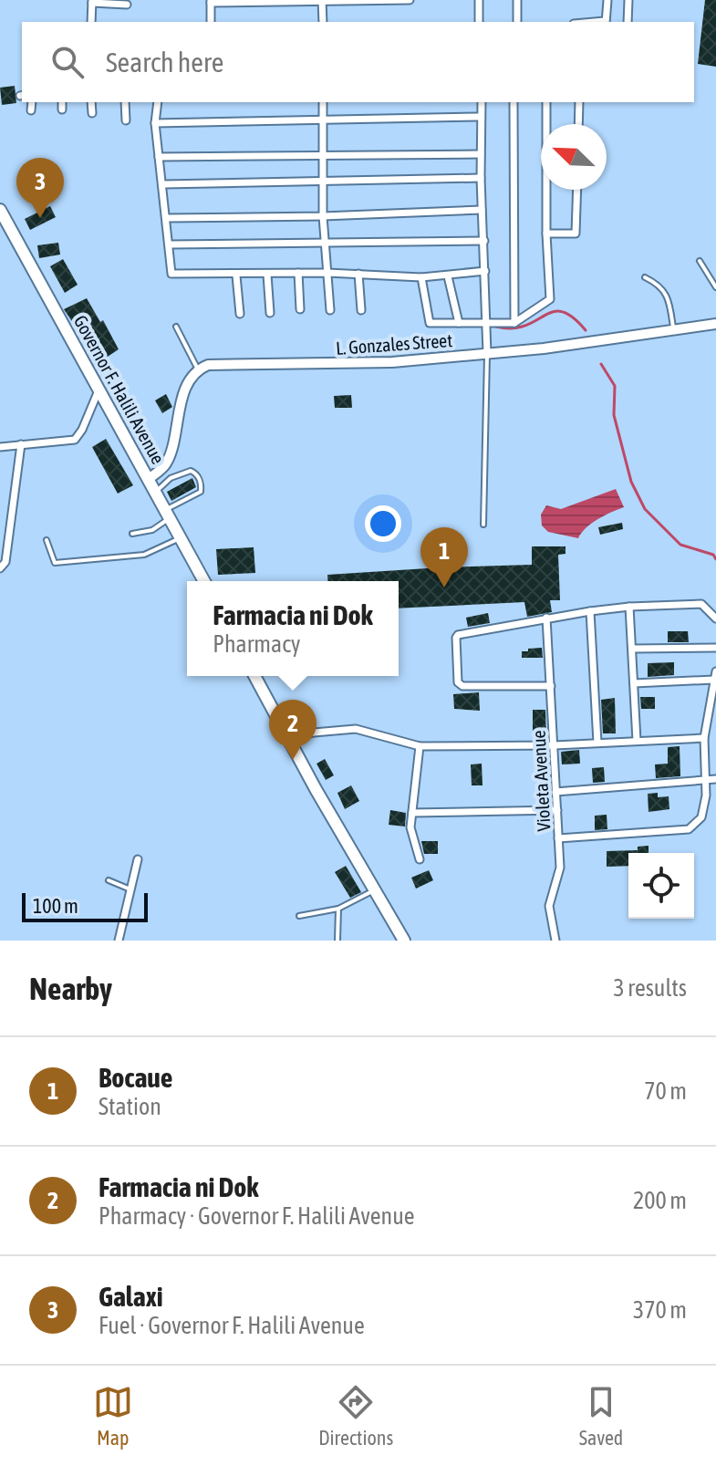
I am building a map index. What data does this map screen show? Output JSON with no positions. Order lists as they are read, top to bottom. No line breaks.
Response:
{"streets":{"main road":["Governor F. Halili Avenue"],"street":["L. Gonzales Street","Violeta Avenue"]},"scale_bar":"100 m","north":"top left","page":{"search":"Search here","pins":["3","1","2"],"popup":["Farmacia ni Dok","Pharmacy"],"scale":"100 m","heading":["Nearby","3 results"],"list":[{"mark":"1","name":"Bocaue","note":"Station","value":"70 m"},{"mark":"2","name":"Farmacia ni Dok","note":"Pharmacy · Governor F. Halili Avenue","value":"200 m"},{"mark":"3","name":"Galaxi","note":"Fuel · Governor F. Halili Avenue","value":"370 m"}],"nav":["Map","Directions","Saved"]}}
